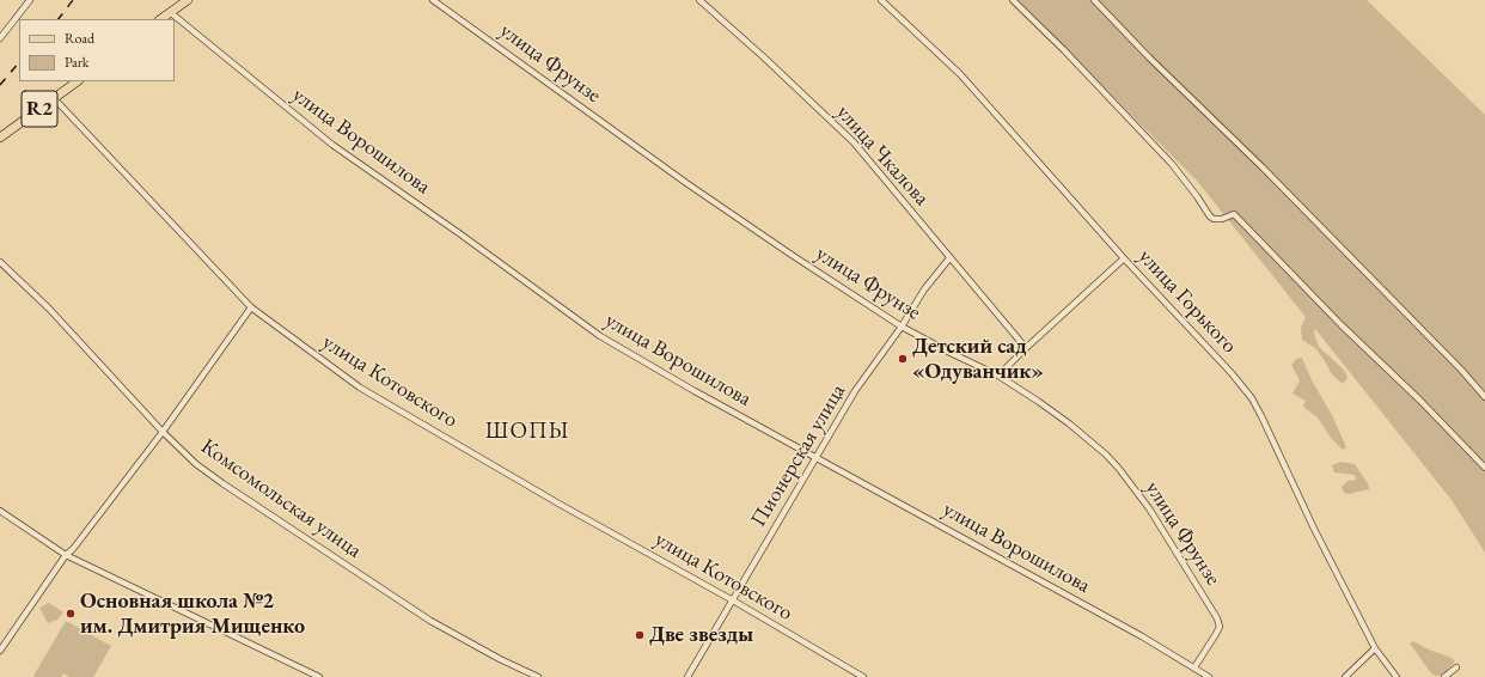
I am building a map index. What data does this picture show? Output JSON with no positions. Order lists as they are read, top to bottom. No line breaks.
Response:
{"streets":{"main road":["R2"],"street":["улица Фрунзе","улица Ворошилова","улица Чкалова","улица Горького","улица Котовского","Пионерская улица","Комсомольская улица"]},"crossings":[["улица Фрунзе","улица Ворошилова"],["улица Фрунзе","Пионерская улица"],["R2","улица Котовского"],["улица Ворошилова","Пионерская улица"],["улица Чкалова","Пионерская улица"],["улица Котовского","Пионерская улица"]],"districts":["ШОПЫ"],"places":["Детский сад «Одуванчик»","Основная школа №2 им. Дмитрия Мищенко","Две звезды"],"legend":["Road","Park"]}
